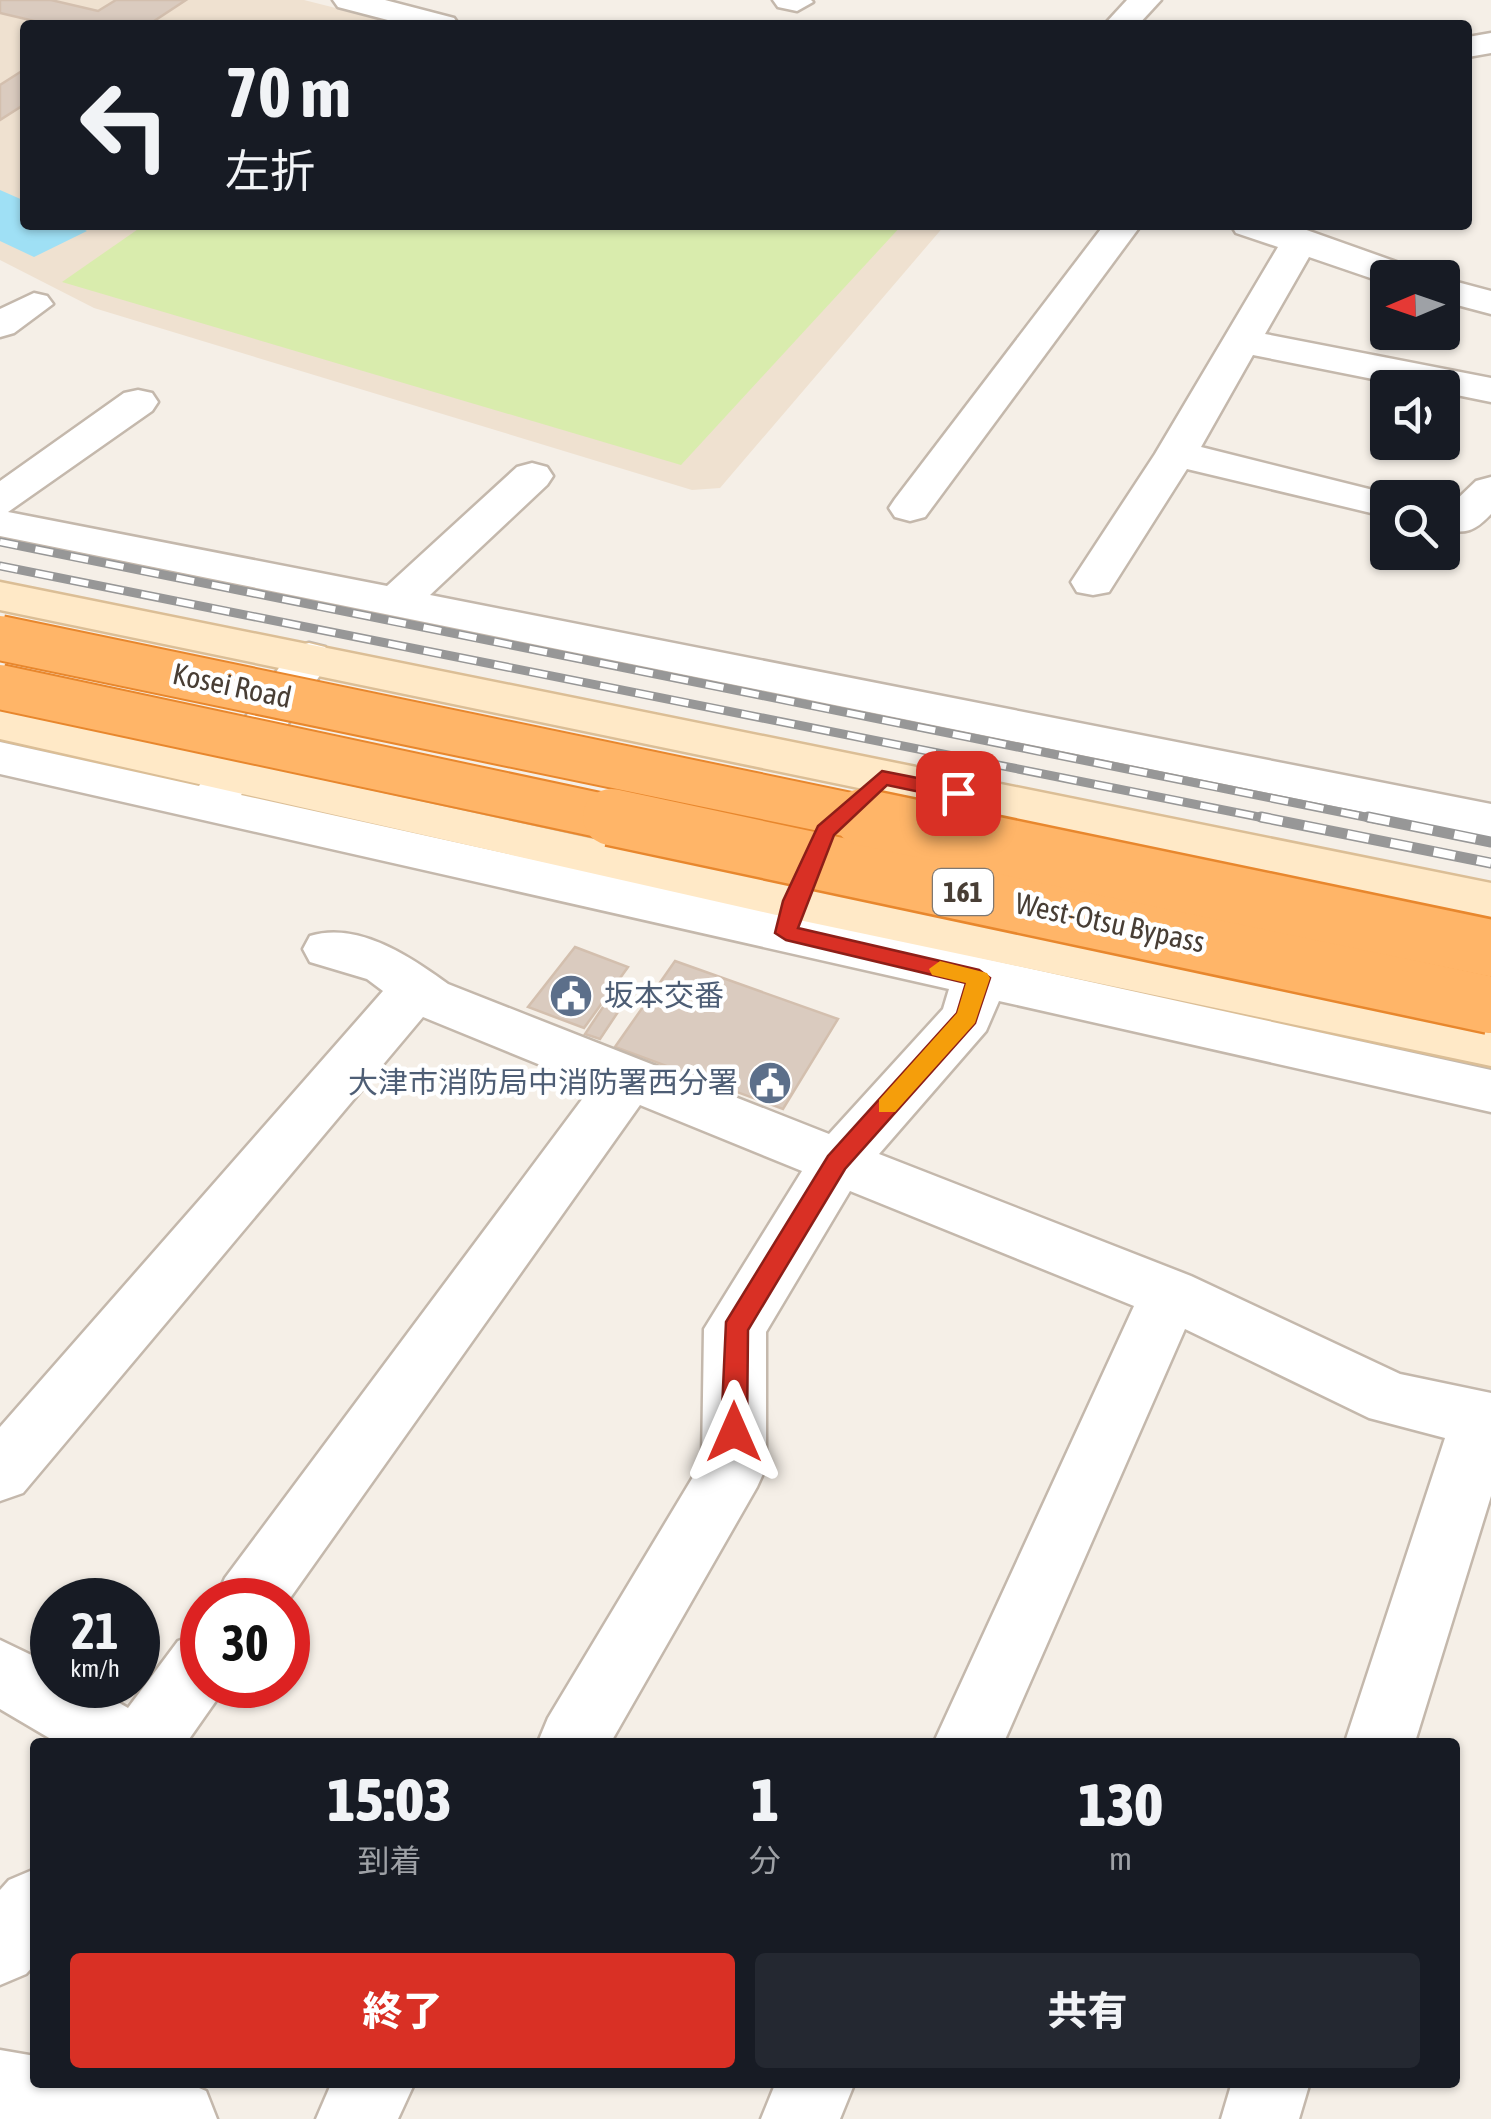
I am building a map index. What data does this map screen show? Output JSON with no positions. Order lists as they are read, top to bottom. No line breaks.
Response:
{"streets":{"highway":["Kosei Road","161","West-Otsu Bypass"]},"crossings":[["Kosei Road","West-Otsu Bypass"]],"places":{"public building":["坂本交番","大津市消防局中消防署西分署"]},"north":"left","page":{"turn":["70 m","左折"],"speed":"21 km/h","limit":"30","eta":["15:03","到着","1","分","130","m"],"buttons":["終了","共有"]}}
